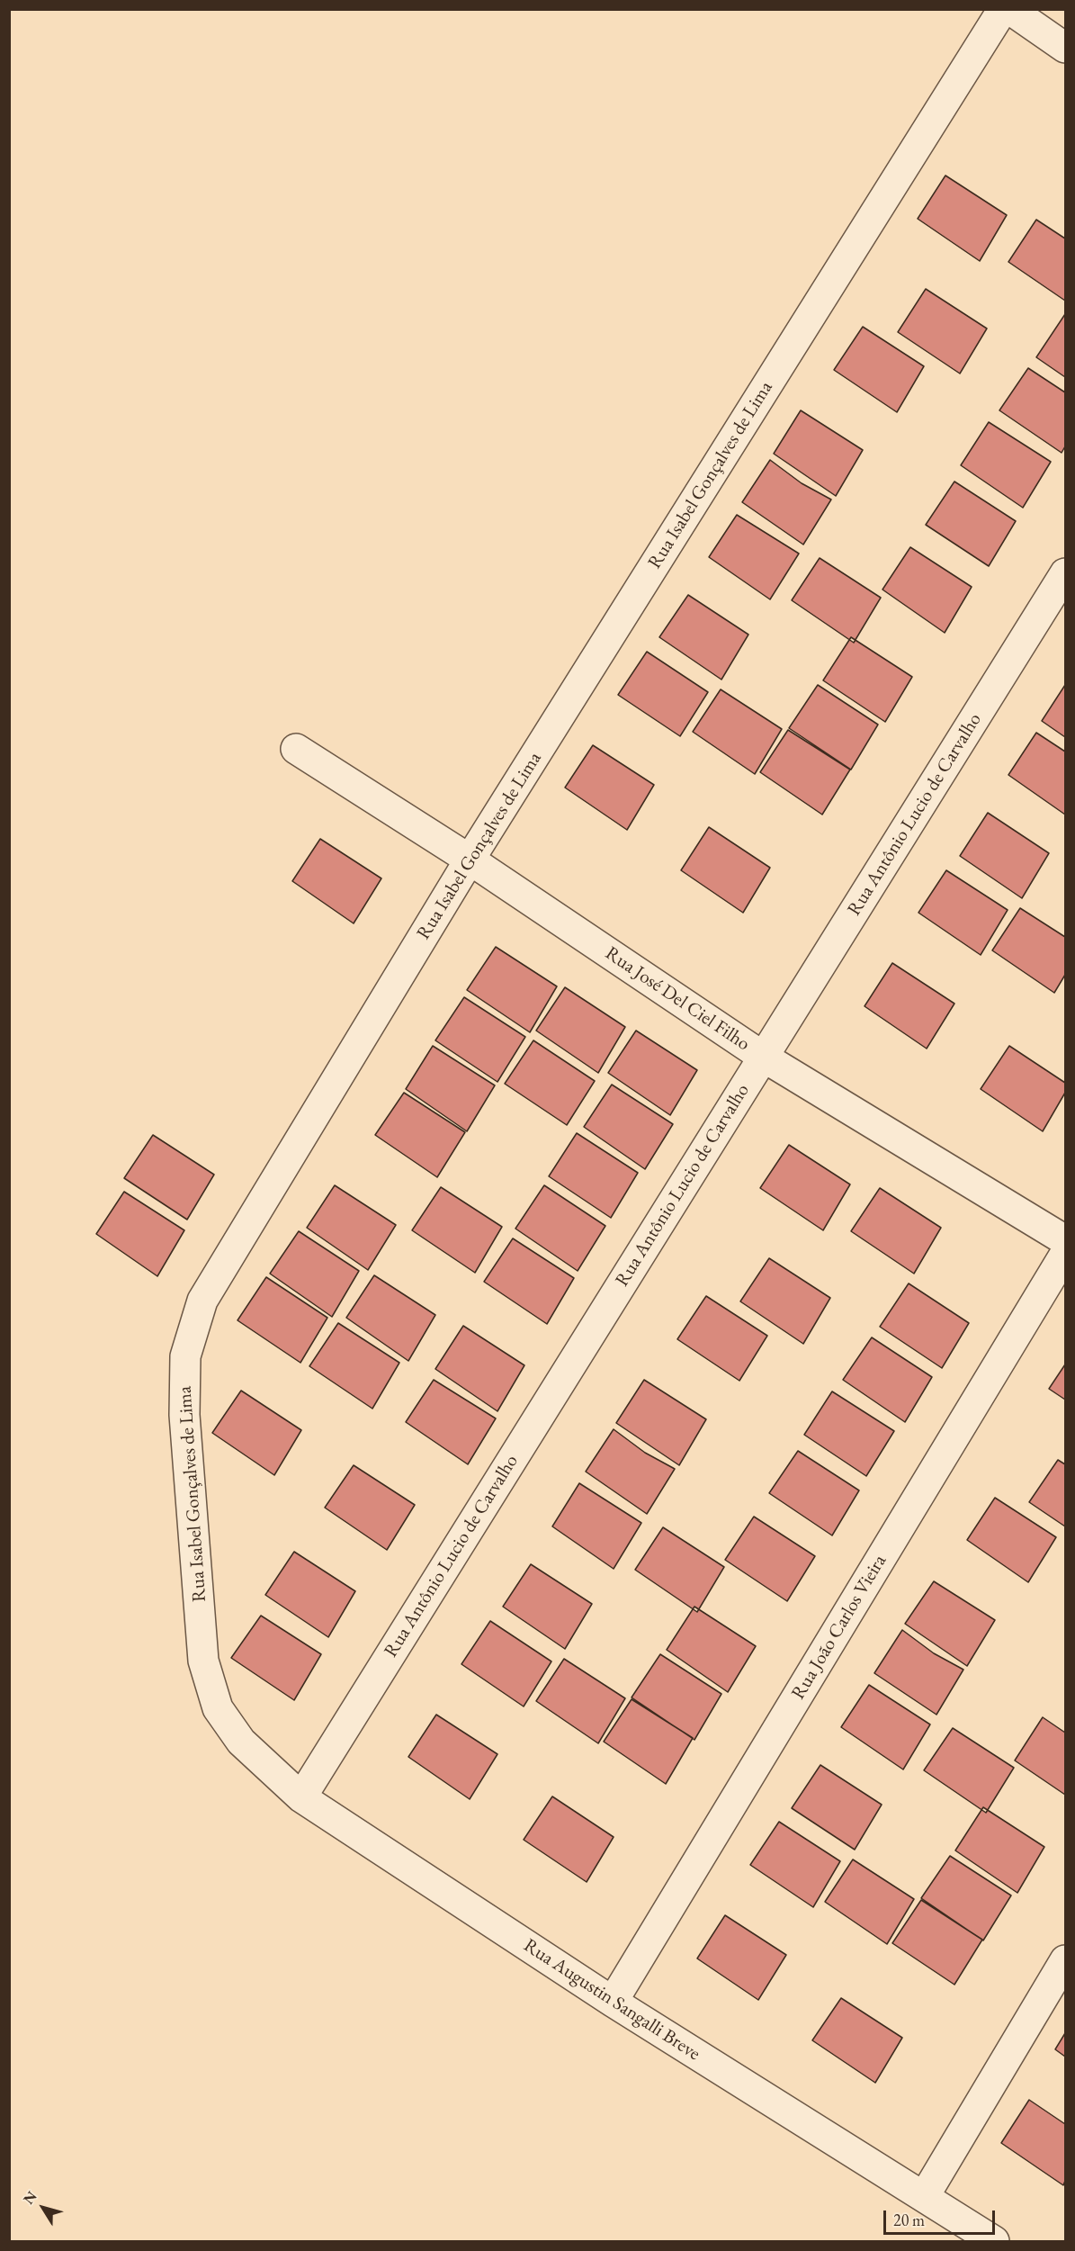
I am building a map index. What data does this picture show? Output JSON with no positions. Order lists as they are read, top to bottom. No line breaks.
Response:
{"streets":{"street":["Rua Isabel Gonçalves de Lima","Rua Antônio Lucio de Carvalho","Rua José Del Ciel Filho","Rua João Carlos Vieira","Rua Augustin Sangalli Breve"]},"crossings":[["Rua Isabel Gonçalves de Lima","Rua José Del Ciel Filho"],["Rua Isabel Gonçalves de Lima","Rua Augustin Sangalli Breve"],["Rua Antônio Lucio de Carvalho","Rua José Del Ciel Filho"],["Rua Antônio Lucio de Carvalho","Rua Augustin Sangalli Breve"],["Rua João Carlos Vieira","Rua Augustin Sangalli Breve"]],"scale_bar":"20 m","north":"top left"}
